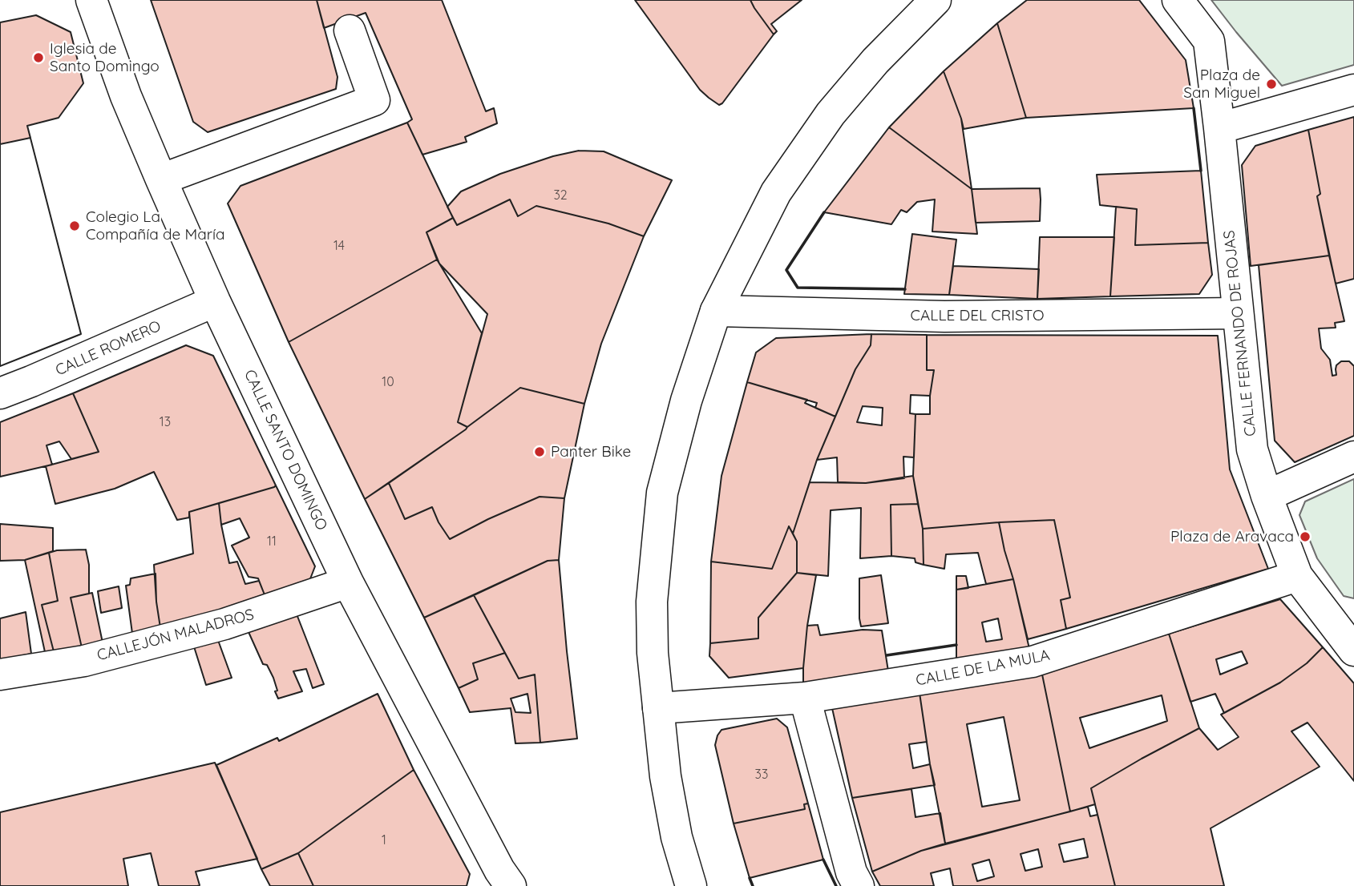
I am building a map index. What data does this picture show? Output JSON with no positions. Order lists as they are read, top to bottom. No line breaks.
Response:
{"streets":{"street":["CALLE DEL CRISTO","CALLE FERNANDO DE ROJAS","CALLE ROMERO","CALLE SANTO DOMINGO","CALLEJÓN MALADROS","CALLE DE LA MULA"]},"crossings":[["CALLE DEL CRISTO","CALLE FERNANDO DE ROJAS"],["CALLE FERNANDO DE ROJAS","CALLE DE LA MULA"],["CALLE ROMERO","CALLE SANTO DOMINGO"],["CALLE SANTO DOMINGO","CALLEJÓN MALADROS"]],"places":["Iglesia de Santo Domingo","Plaza de San Miguel","Colegio La Compañía de María","Panter Bike","Plaza de Aravaca"],"house_numbers":["32","14","10","13","11","33","1"]}
